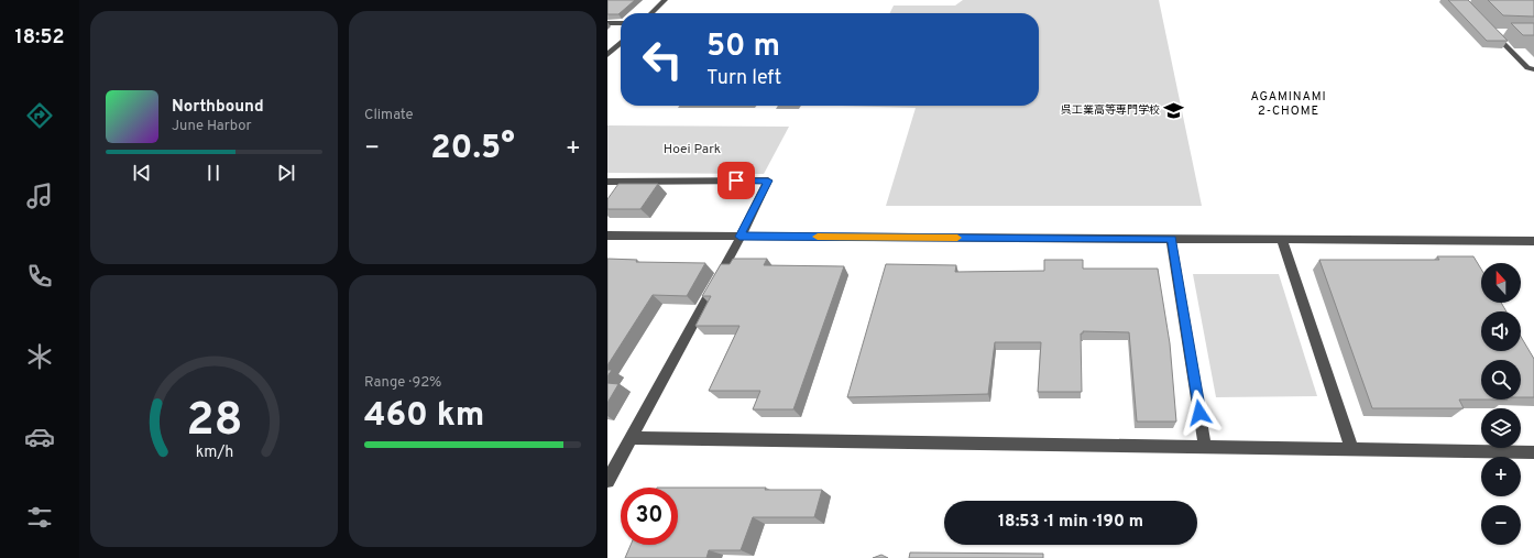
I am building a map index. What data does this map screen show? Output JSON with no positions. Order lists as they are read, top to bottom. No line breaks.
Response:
{"districts":["AGAMINAMI 2-CHOME"],"parks":["Hoei Park"],"places":{"school or university":["呉工業高等専門学校"]},"north":"top","page":{"tabs":"18:52","tile":["Climate",["Range · 92%","460 km"]],"turn":["50 m","Turn left"],"song":["Northbound","June Harbor"],"heat":["−","20.5°","+"],"map_buttons":["+","−"],"limit":"30","trip":"18:53 · 1 min · 190 m","gauge":["28","km/h"]}}
